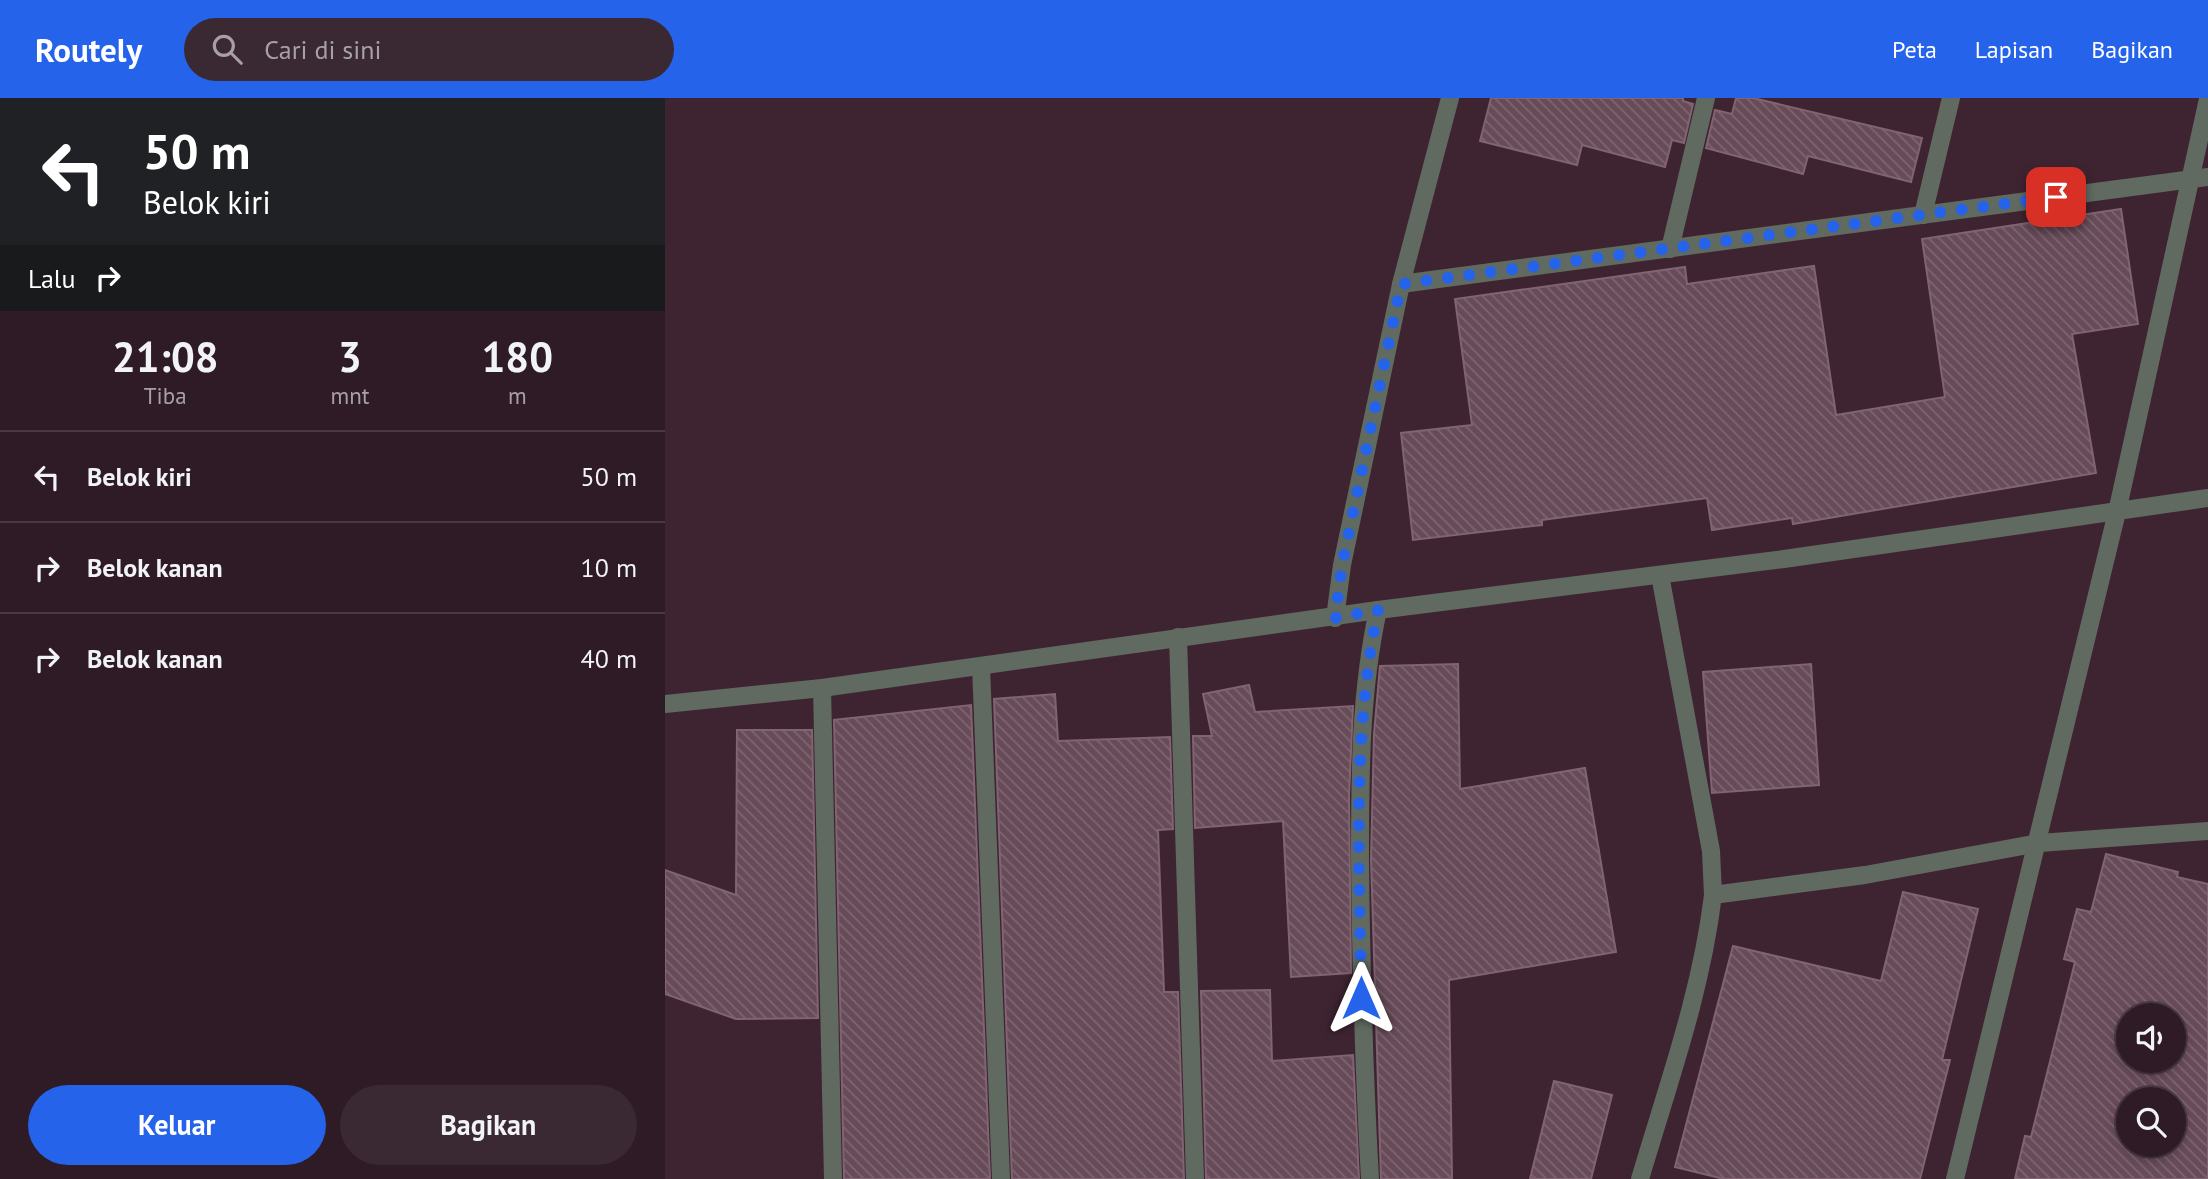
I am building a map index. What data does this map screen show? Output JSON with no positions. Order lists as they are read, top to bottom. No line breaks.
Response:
{"page":{"header":"Routely","search":"Cari di sini","nav":["Peta","Lapisan","Bagikan"],"turn":["50 m","Belok kiri"],"then":"Lalu","eta":["21:08","Tiba","3","mnt","180","m"],"list":[{"name":"Belok kiri","value":"50 m"},{"name":"Belok kanan","value":"10 m"},{"name":"Belok kanan","value":"40 m"}],"buttons":["Keluar","Bagikan"]}}
